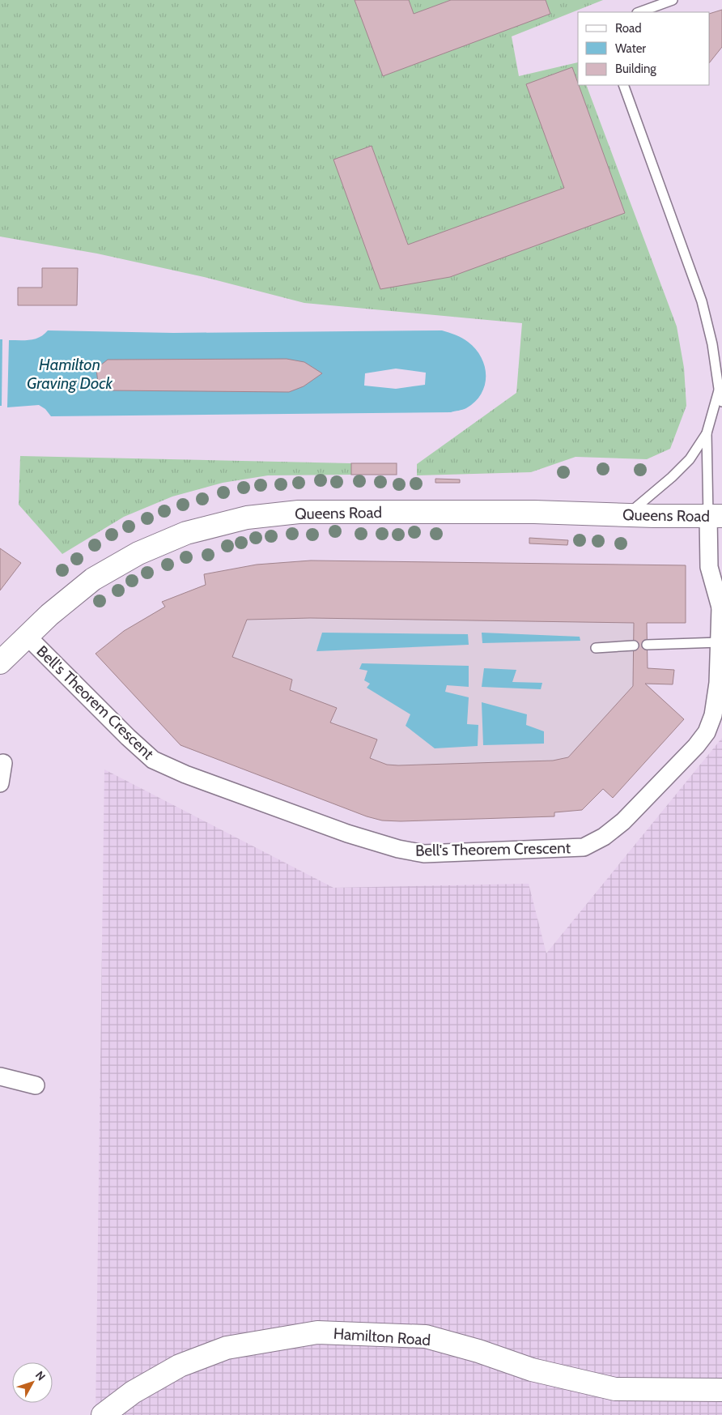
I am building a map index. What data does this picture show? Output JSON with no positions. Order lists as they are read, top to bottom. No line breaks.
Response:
{"streets":{"street":["Queens Road","Bell's Theorem Crescent","Hamilton Road"]},"crossings":[["Queens Road","Bell's Theorem Crescent"]],"water":["Hamilton Graving Dock"],"legend":["Road","Water","Building"],"north":"top right"}
